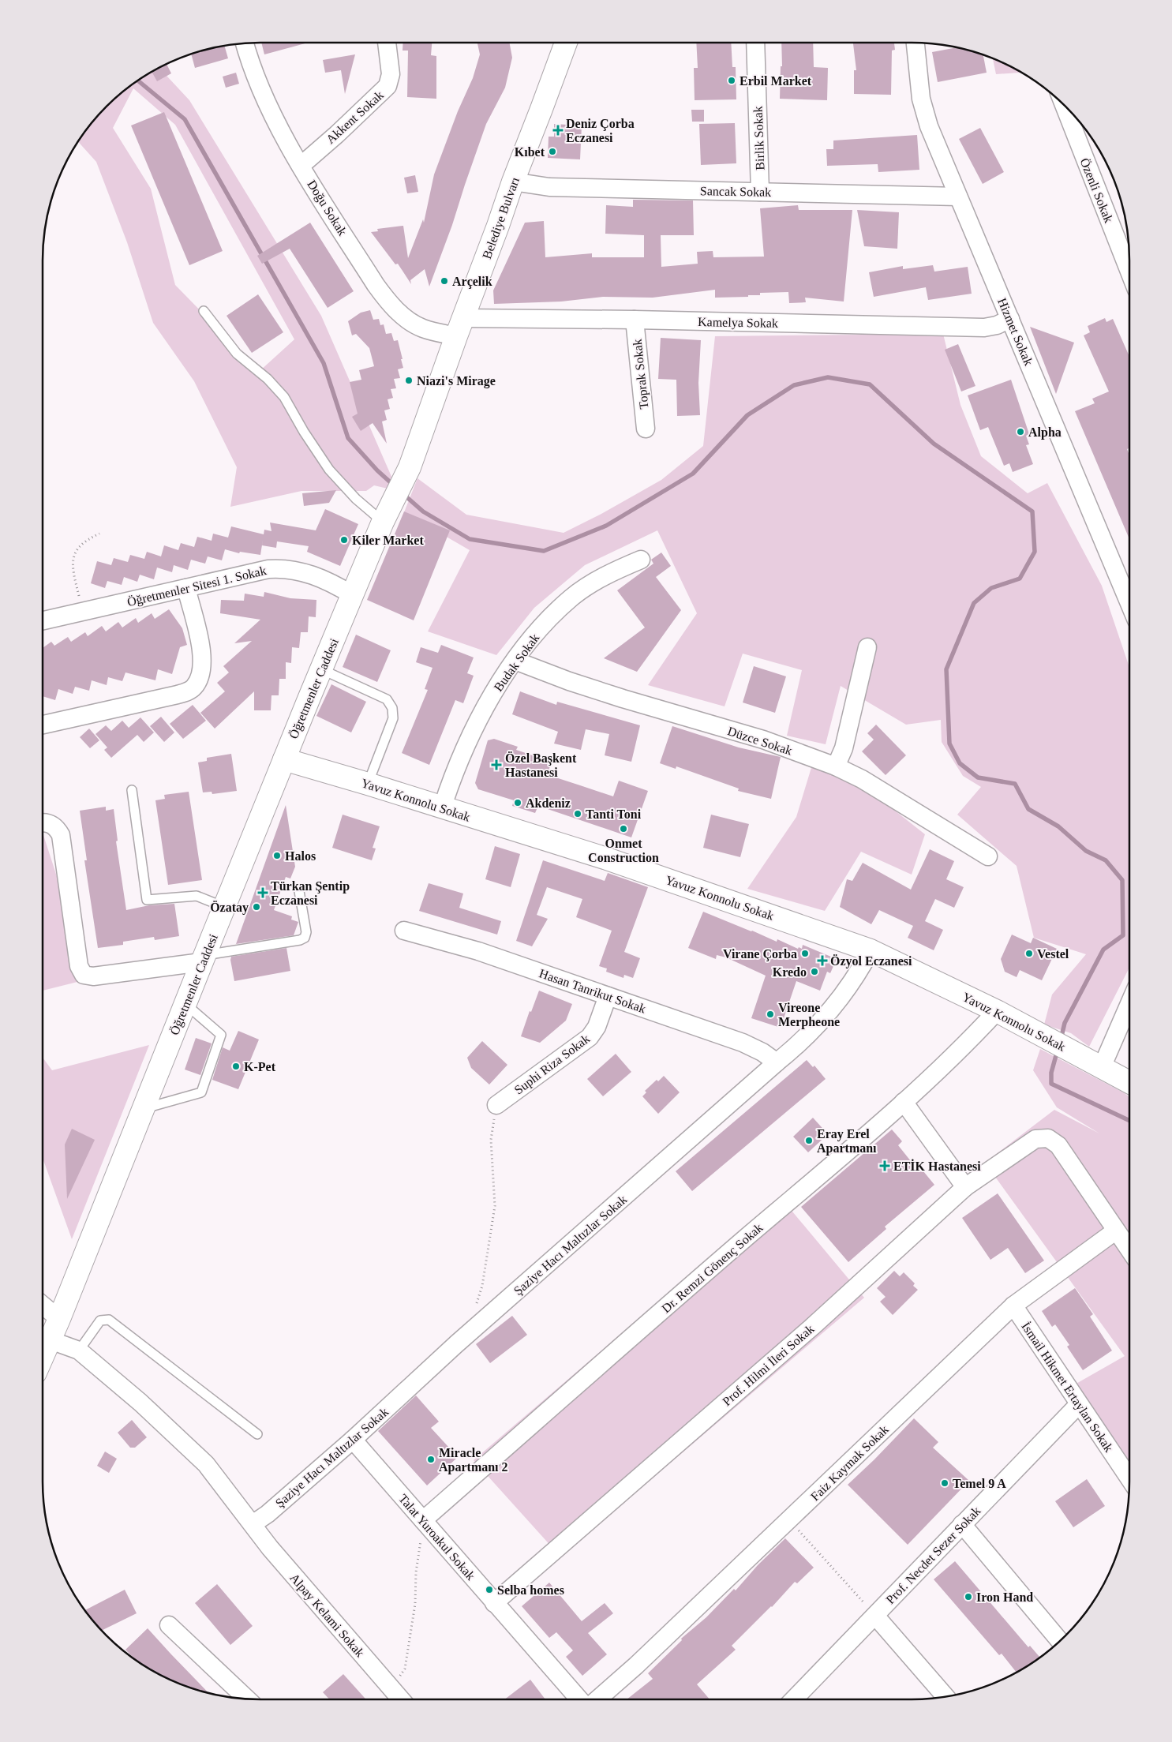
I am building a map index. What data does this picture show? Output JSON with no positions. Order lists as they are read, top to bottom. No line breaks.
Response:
{"streets":{"main road":["Belediye Bulvarı","Öğretmenler Caddesi","Yavuz Konnolu Sokak"],"street":["Akkent Sokak","Birlik Sokak","Özenli Sokak","Sancak Sokak","Doğu Sokak","Kamelya Sokak","Hizmet Sokak","Toprak Sokak","Öğretmenler Sitesi 1. Sokak","Budak Sokak","Düzce Sokak","Hasan Tanrikut Sokak","Suphi Riza Sokak","Şaziye Hacı Maltızlar Sokak","Dr. Remzi Gönenç Sokak","Prof. Hilmi İleri Sokak","İsmail Hikmet Ertaylan Sokak","Faiz Kaymak Sokak","Talat Yuroakul Sokak","Prof. Necdet Sezer Sokak","Alpay Kelami Sokak"]},"crossings":[["Akkent Sokak","Doğu Sokak"],["Birlik Sokak","Sancak Sokak"],["Sancak Sokak","Belediye Bulvarı"],["Sancak Sokak","Hizmet Sokak"],["Doğu Sokak","Belediye Bulvarı"],["Doğu Sokak","Kamelya Sokak"],["Belediye Bulvarı","Kamelya Sokak"],["Belediye Bulvarı","Öğretmenler Caddesi"],["Kamelya Sokak","Hizmet Sokak"],["Kamelya Sokak","Toprak Sokak"],["Öğretmenler Sitesi 1. Sokak","Öğretmenler Caddesi"],["Budak Sokak","Düzce Sokak"],["Budak Sokak","Yavuz Konnolu Sokak"],["Öğretmenler Caddesi","Yavuz Konnolu Sokak"],["Öğretmenler Caddesi","Alpay Kelami Sokak"],["Yavuz Konnolu Sokak","Şaziye Hacı Maltızlar Sokak"],["Yavuz Konnolu Sokak","Dr. Remzi Gönenç Sokak"],["Hasan Tanrikut Sokak","Suphi Riza Sokak"],["Hasan Tanrikut Sokak","Şaziye Hacı Maltızlar Sokak"],["Şaziye Hacı Maltızlar Sokak","Talat Yuroakul Sokak"],["Şaziye Hacı Maltızlar Sokak","Alpay Kelami Sokak"],["Dr. Remzi Gönenç Sokak","Talat Yuroakul Sokak"],["Prof. Hilmi İleri Sokak","Faiz Kaymak Sokak"],["Prof. Hilmi İleri Sokak","Talat Yuroakul Sokak"],["İsmail Hikmet Ertaylan Sokak","Faiz Kaymak Sokak"],["İsmail Hikmet Ertaylan Sokak","Prof. Necdet Sezer Sokak"]],"places":{"other":["Erbil Market","Kıbet","Arçelik","Niazi's Mirage","Alpha","Kiler Market","Akdeniz","Tanti Toni","Onmet Construction","Halos","Özatay","Virane Çorba","Vestel","Kredo","Vireone Merpheone","K-Pet","Eray Erel Apartmanı","Miracle Apartmanı 2","Temel 9 A","Selba homes","Iron Hand"],"health":["Deniz Çorba Eczanesi","Özel Başkent Hastanesi","Türkan Şentip Eczanesi","Özyol Eczanesi","ETİK Hastanesi"]}}
